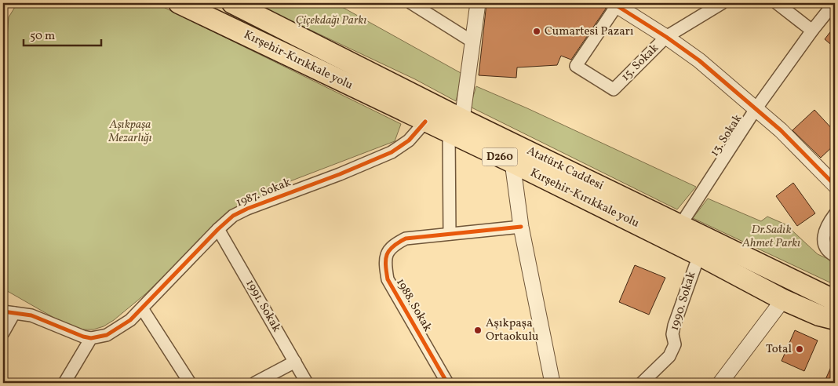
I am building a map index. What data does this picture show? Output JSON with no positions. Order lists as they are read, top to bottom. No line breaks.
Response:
{"streets":{"highway":["Kırşehir-Kırıkkale yolu","D260","Atatürk Caddesi"],"street":["15. Sokak","13. Sokak","1987. Sokak","1990. Sokak","1988. Sokak","1991. Sokak"]},"crossings":[["Kırşehir-Kırıkkale yolu","Atatürk Caddesi"],["Kırşehir-Kırıkkale yolu","1987. Sokak"],["Kırşehir-Kırıkkale yolu","1990. Sokak"],["13. Sokak","Atatürk Caddesi"],["1987. Sokak","1991. Sokak"]],"parks":["Çiçekdağı Parkı","Aşıkpaşa Mezarlığı","Dr.Sadık Ahmet Parkı"],"places":["Cumartesi Pazarı","Aşıkpaşa Ortaokulu","Total"],"scale_bar":"50 m"}
